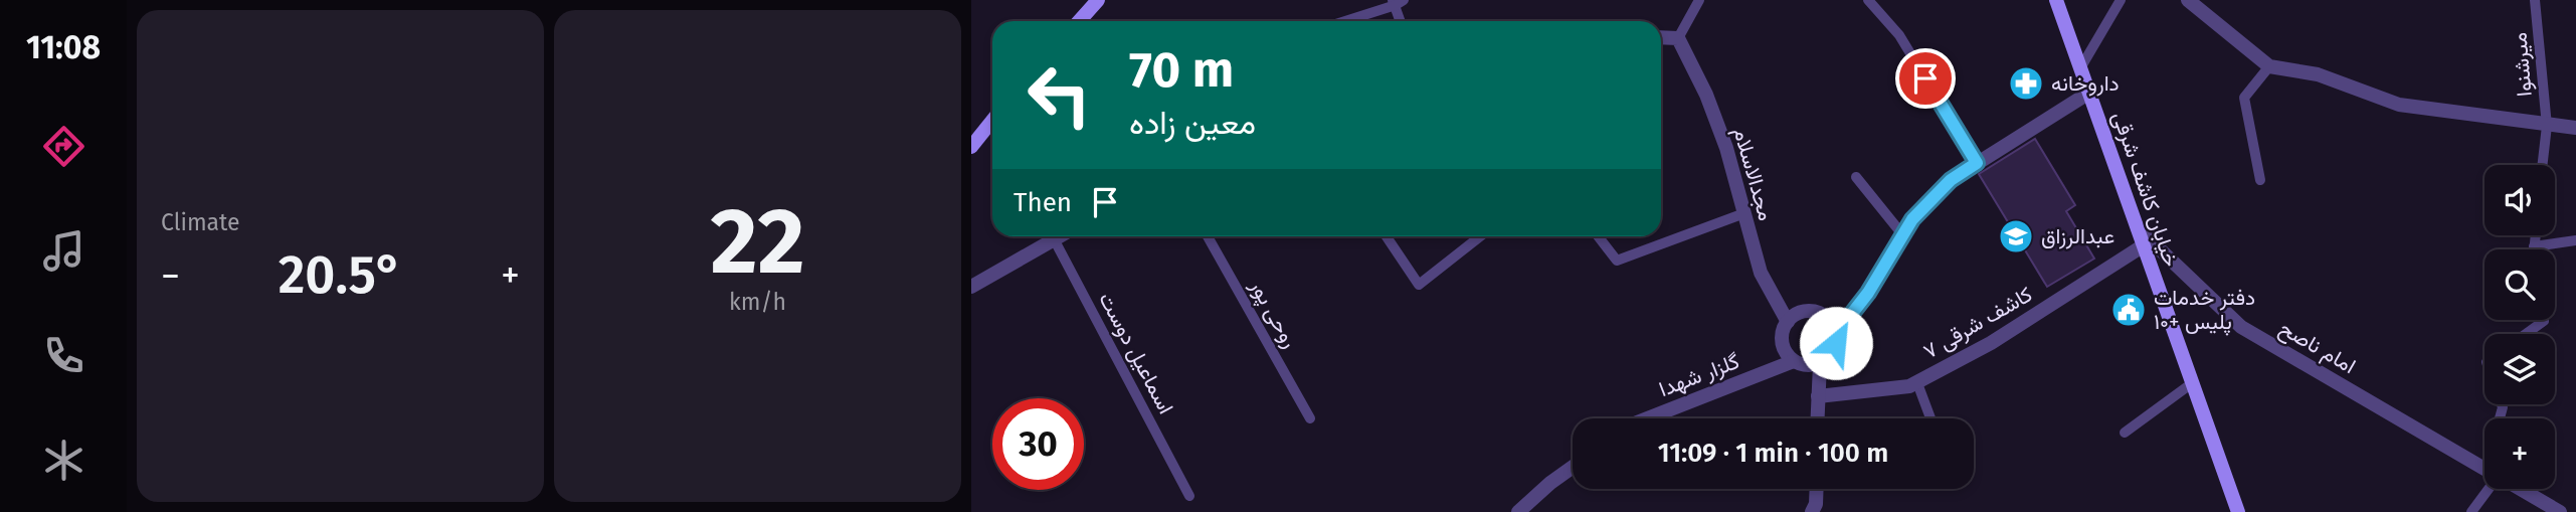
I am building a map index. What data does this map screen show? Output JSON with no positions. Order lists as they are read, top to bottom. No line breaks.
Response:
{"streets":{"main road":["خیابان کاشف شرقی"],"street":["مجدالاسلام","کاشف شرقی ۷","امام ناصح","گلزار شهدا"],"lane":["میرشنوا","روحی پور","اسماعیل دوست"]},"crossings":[["مجدالاسلام","گلزار شهدا"],["خیابان کاشف شرقی","کاشف شرقی ۷"],["خیابان کاشف شرقی","امام ناصح"]],"places":{"pharmacy":["داروخانه"],"school or university":["عبدالرزاق"],"public building":["دفتر خدمات پلیس +۱۰"]},"page":{"tabs":"11:08","tile":["Climate",["22","km/h"]],"turn":["70 m","معین زاده"],"map_buttons":"+","then":"Then","heat":["−","20.5°","+"],"limit":"30","trip":"11:09 · 1 min · 100 m"}}
